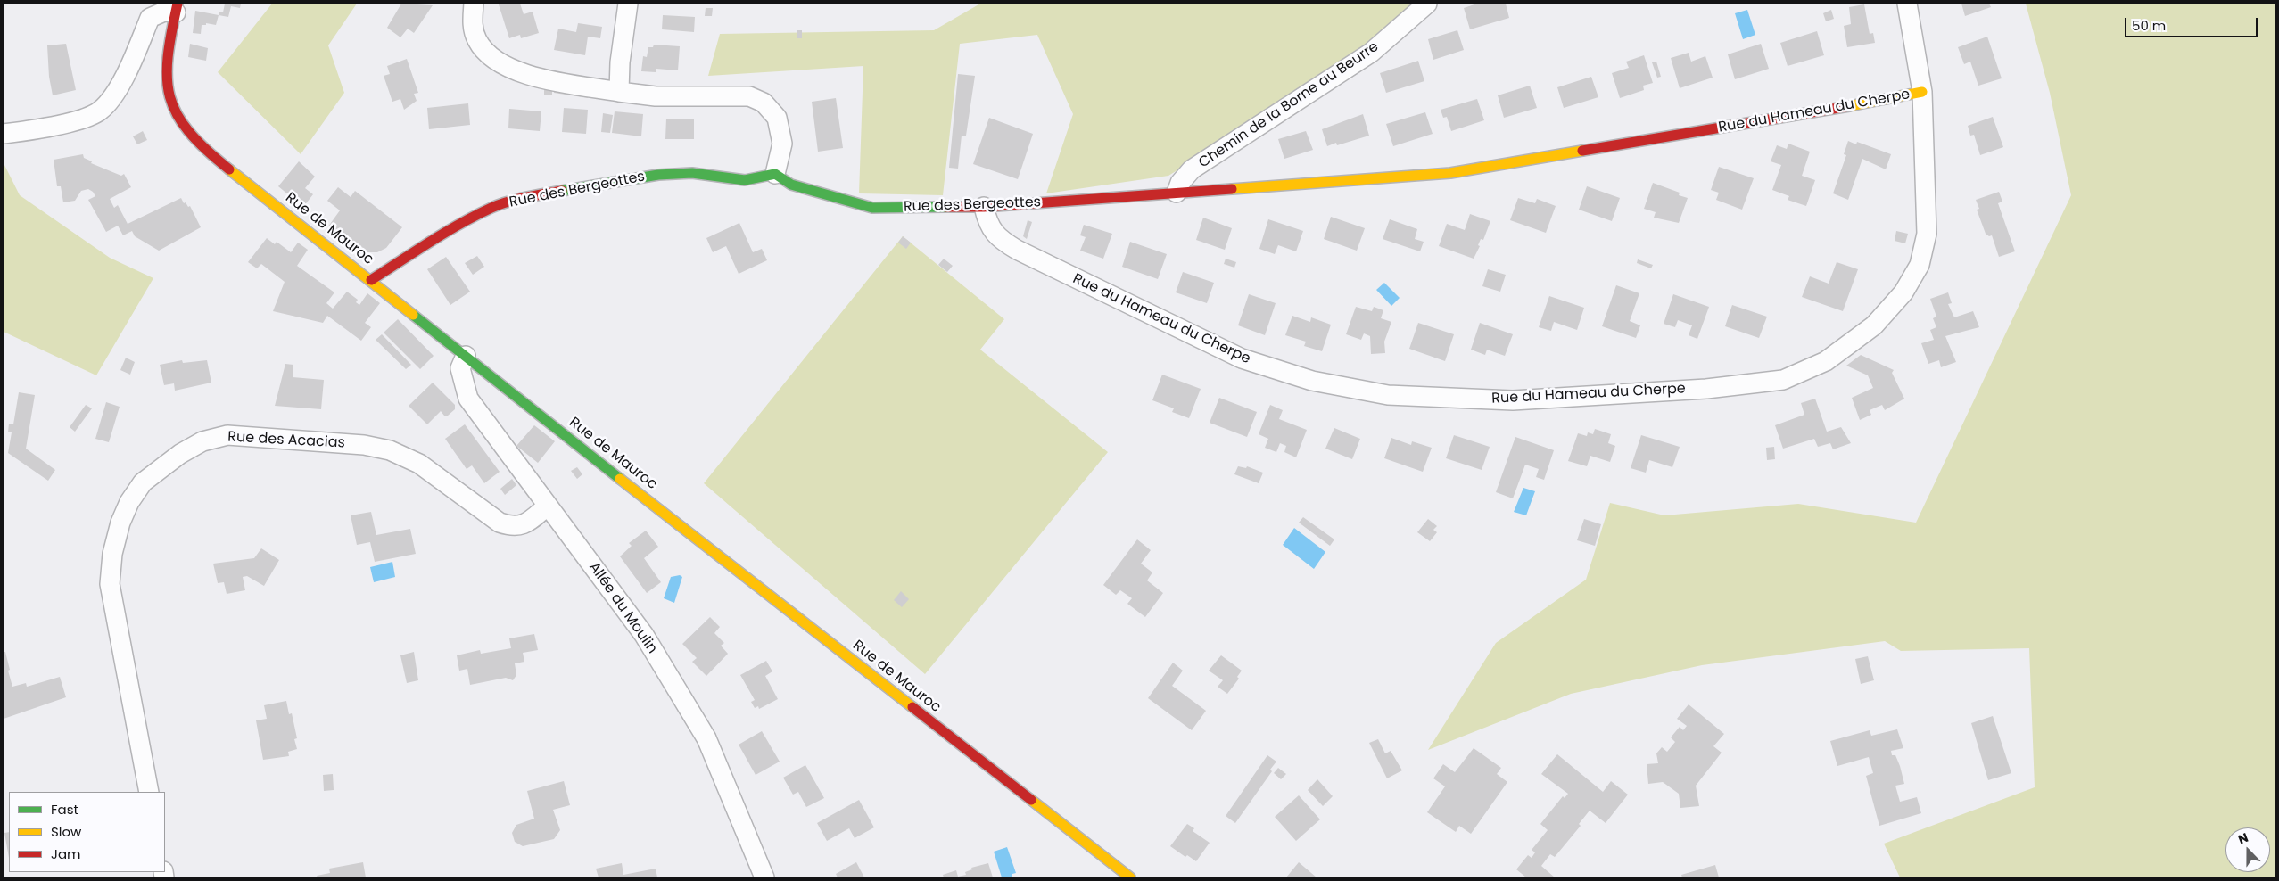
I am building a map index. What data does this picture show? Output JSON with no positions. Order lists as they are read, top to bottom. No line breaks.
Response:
{"streets":{"street":["Chemin de la Borne au Beurre","Rue du Hameau du Cherpe","Rue des Bergeottes","Rue de Mauroc","Rue des Acacias","Allée du Moulin"]},"crossings":[["Chemin de la Borne au Beurre","Rue du Hameau du Cherpe"],["Chemin de la Borne au Beurre","Rue des Bergeottes"],["Rue du Hameau du Cherpe","Rue des Bergeottes"],["Rue des Bergeottes","Rue de Mauroc"],["Rue de Mauroc","Allée du Moulin"],["Rue des Acacias","Allée du Moulin"]],"legend":["Fast","Slow","Jam"],"scale_bar":"50 m","north":"top"}
